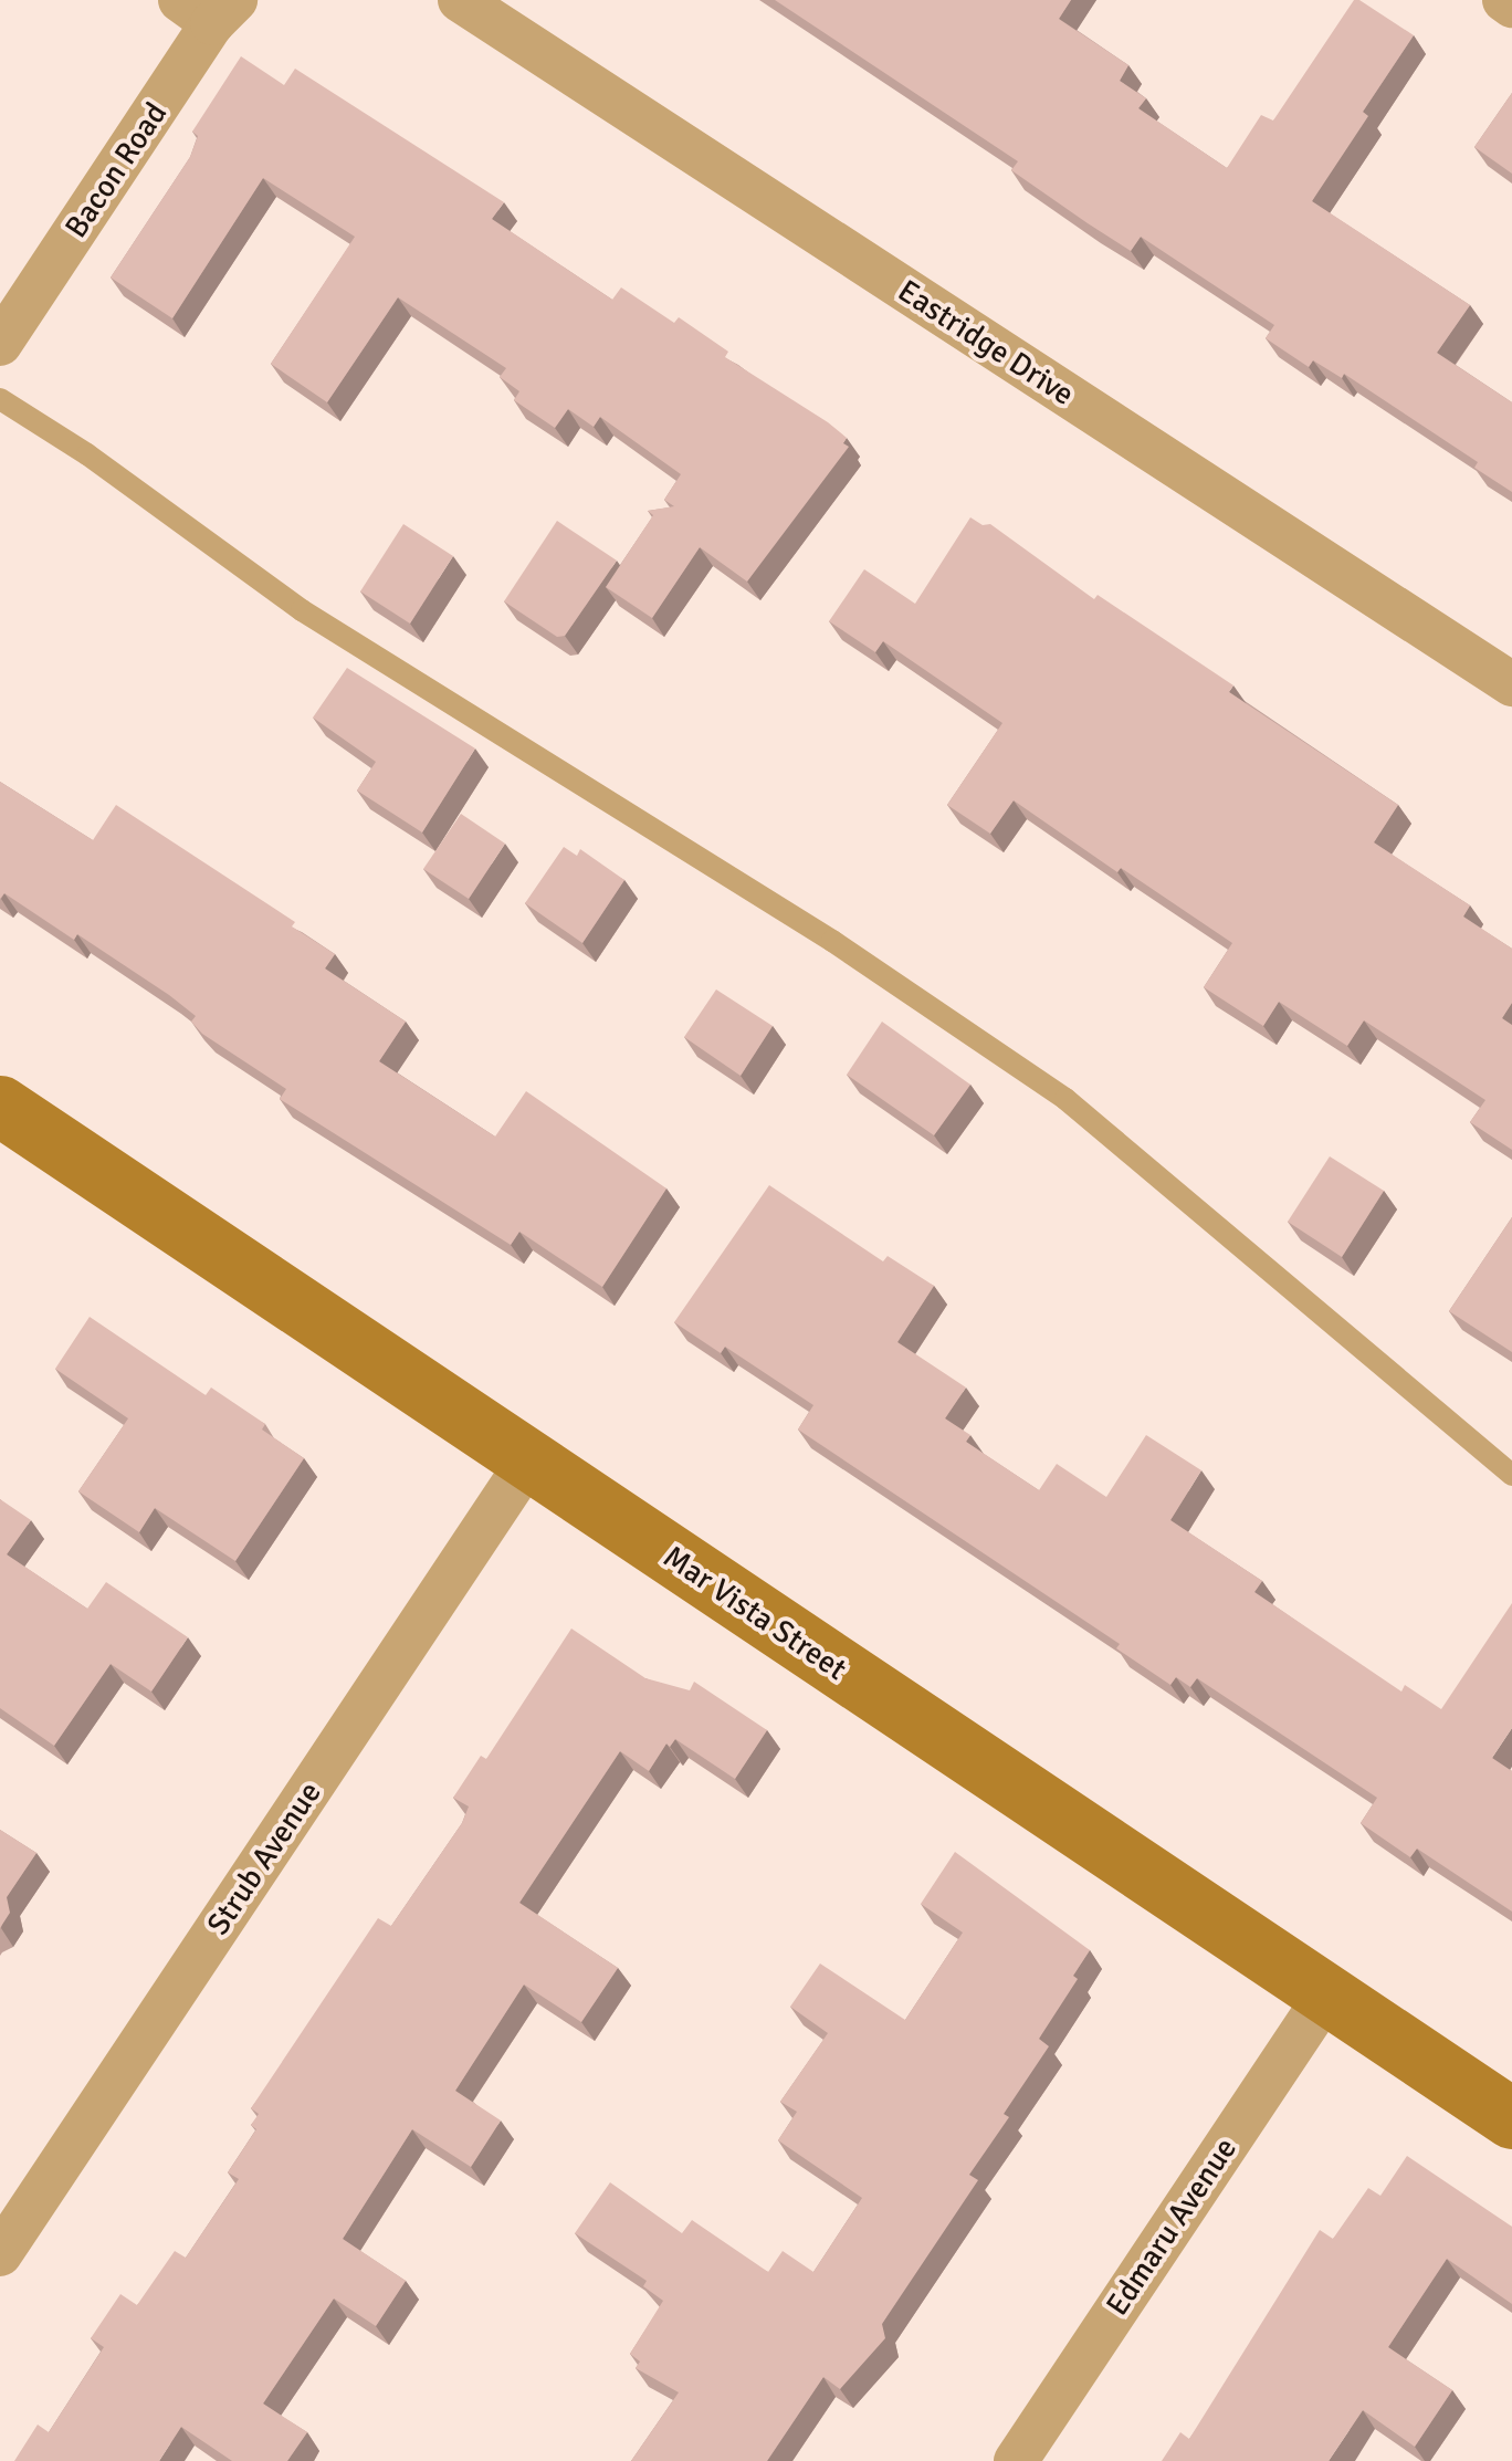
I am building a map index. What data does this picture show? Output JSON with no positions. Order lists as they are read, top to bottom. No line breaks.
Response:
{"streets":{"street":["Bacon Road","Eastridge Drive","Mar Vista Street","Strub Avenue","Edmaru Avenue"]},"crossings":[["Mar Vista Street","Strub Avenue"],["Mar Vista Street","Edmaru Avenue"]]}
